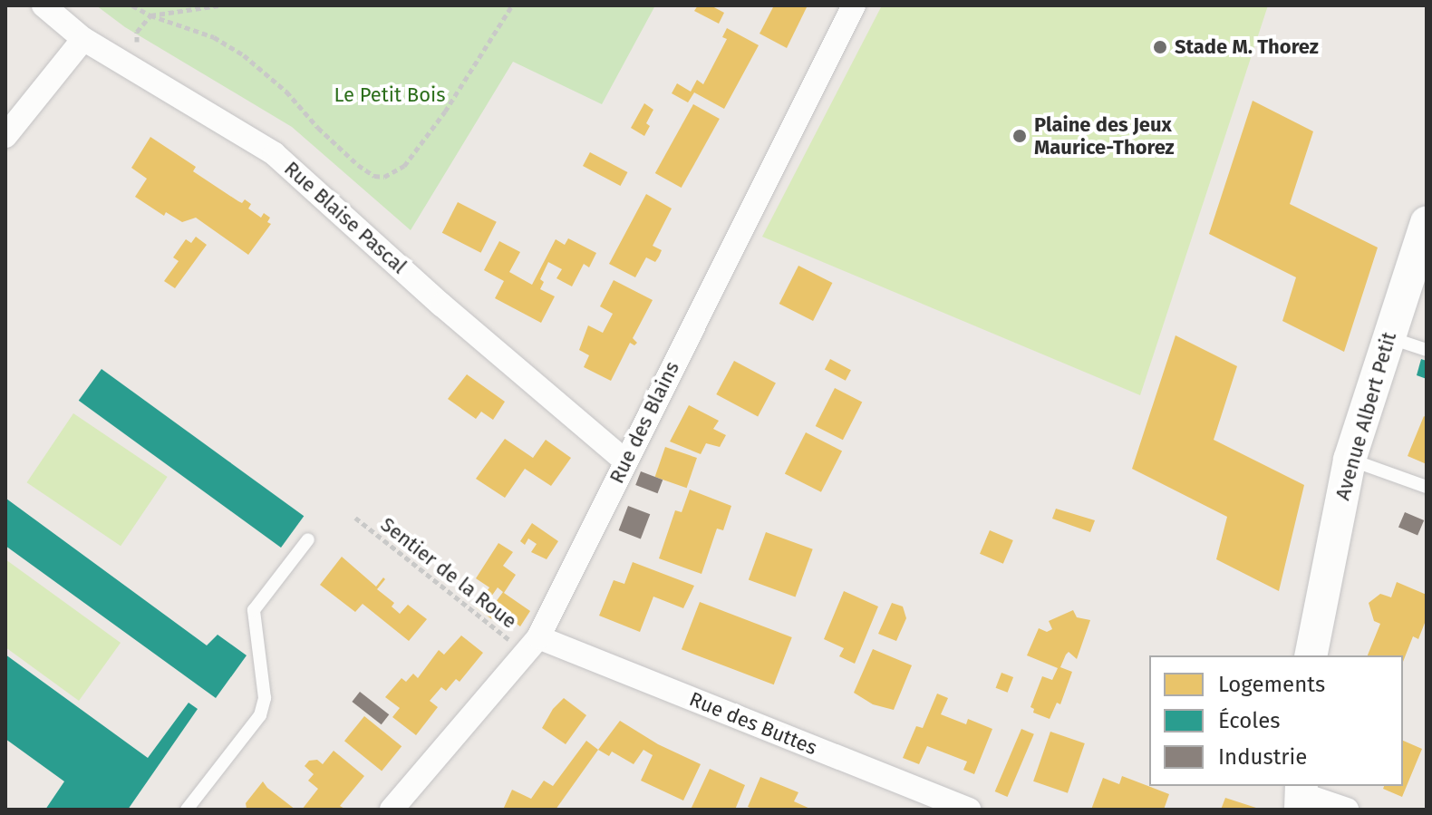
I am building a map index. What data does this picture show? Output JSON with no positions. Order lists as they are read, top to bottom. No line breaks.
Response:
{"streets":{"main road":["Avenue Albert Petit"],"street":["Rue Blaise Pascal","Rue des Blains","Rue des Buttes"],"path":["Sentier de la Roue"]},"crossings":[["Rue Blaise Pascal","Rue des Blains"],["Rue des Blains","Sentier de la Roue"],["Rue des Blains","Rue des Buttes"],["Sentier de la Roue","Rue des Buttes"]],"parks":["Le Petit Bois"],"places":["Stade M. Thorez","Plaine des Jeux Maurice-Thorez"],"legend":["Logements","Écoles","Industrie"]}
